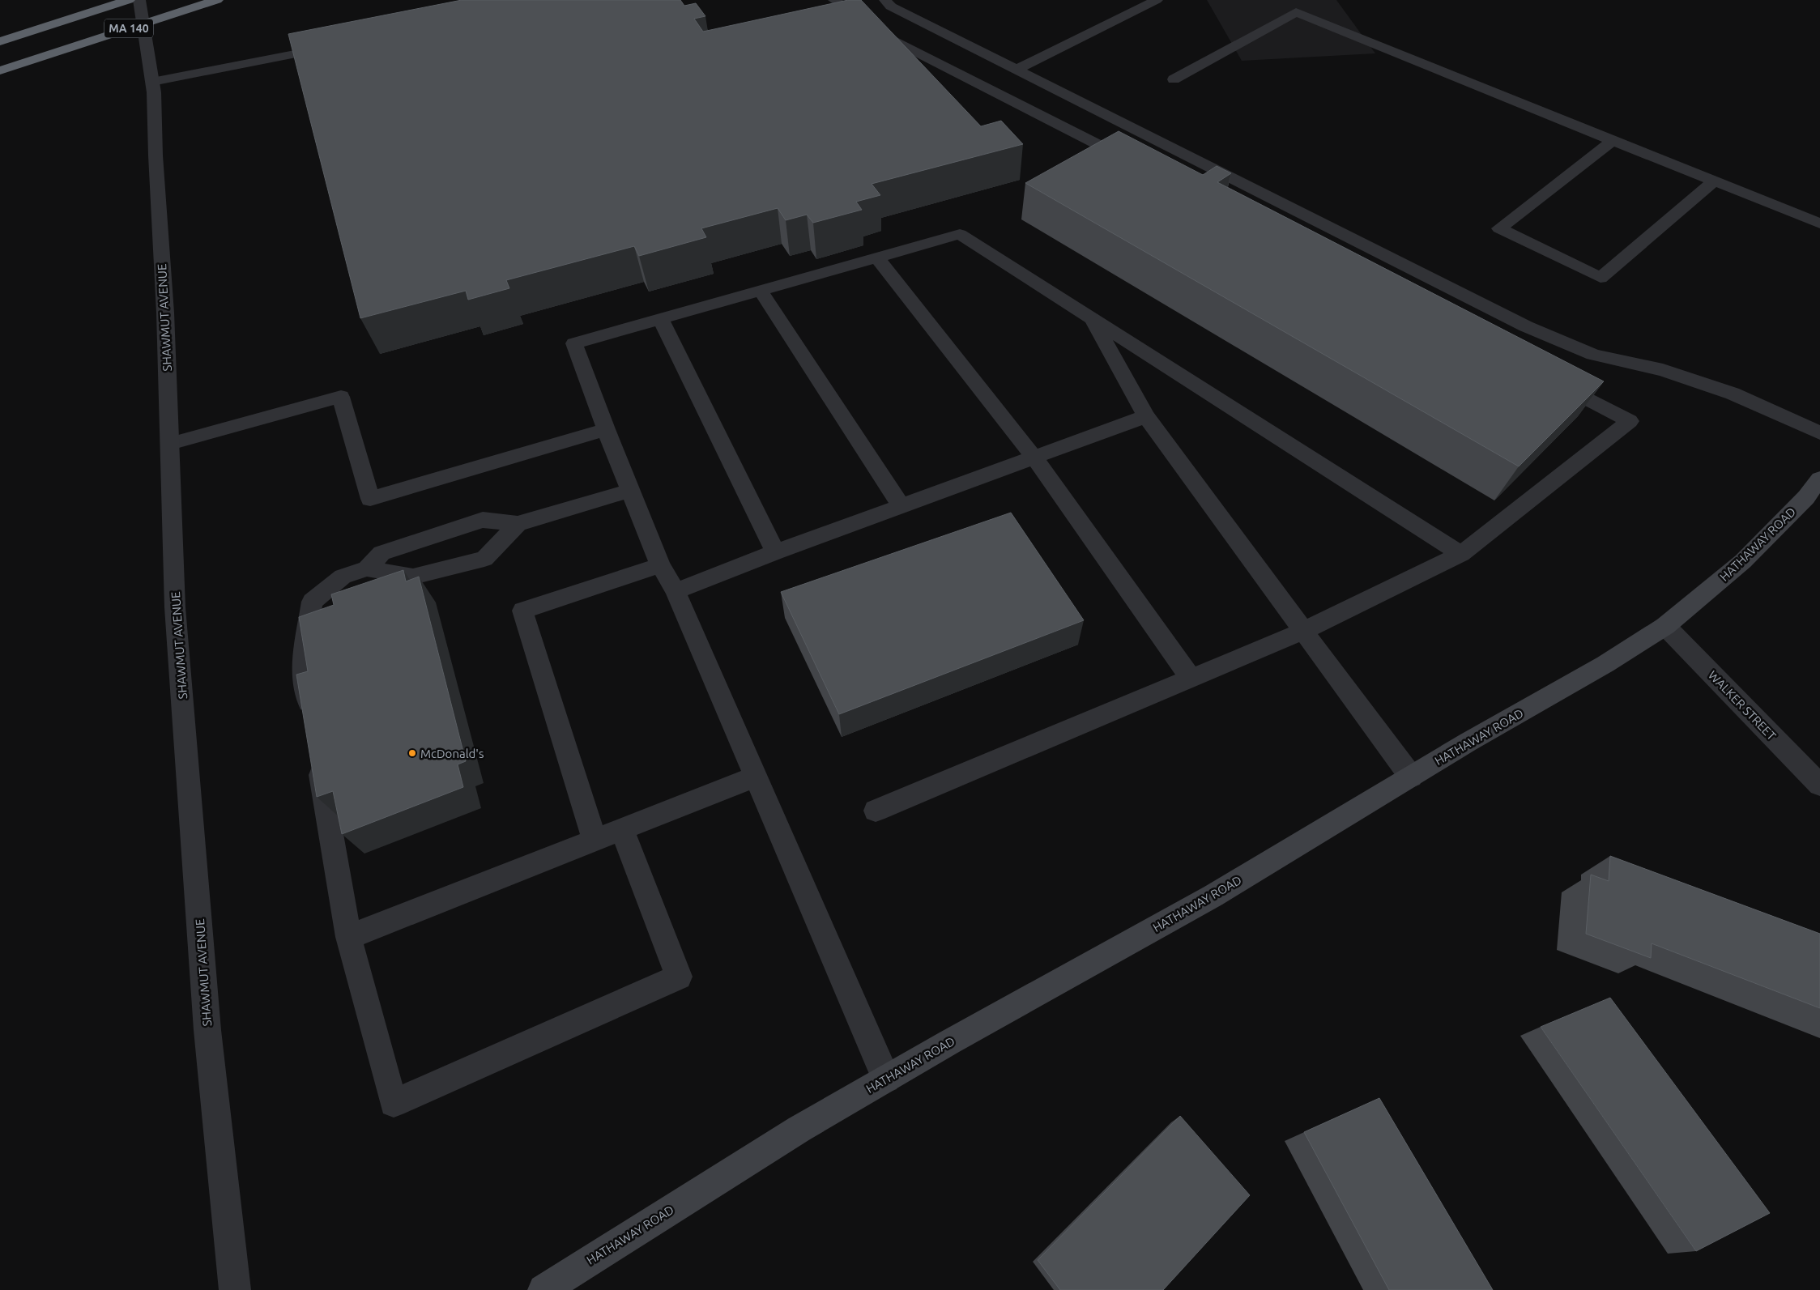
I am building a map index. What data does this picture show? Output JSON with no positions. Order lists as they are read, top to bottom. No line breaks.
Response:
{"streets":{"highway":["MA 140"],"main road":["HATHAWAY ROAD"],"street":["SHAWMUT AVENUE","WALKER STREET"]},"crossings":[["HATHAWAY ROAD","WALKER STREET"]],"places":["McDonald's"]}
